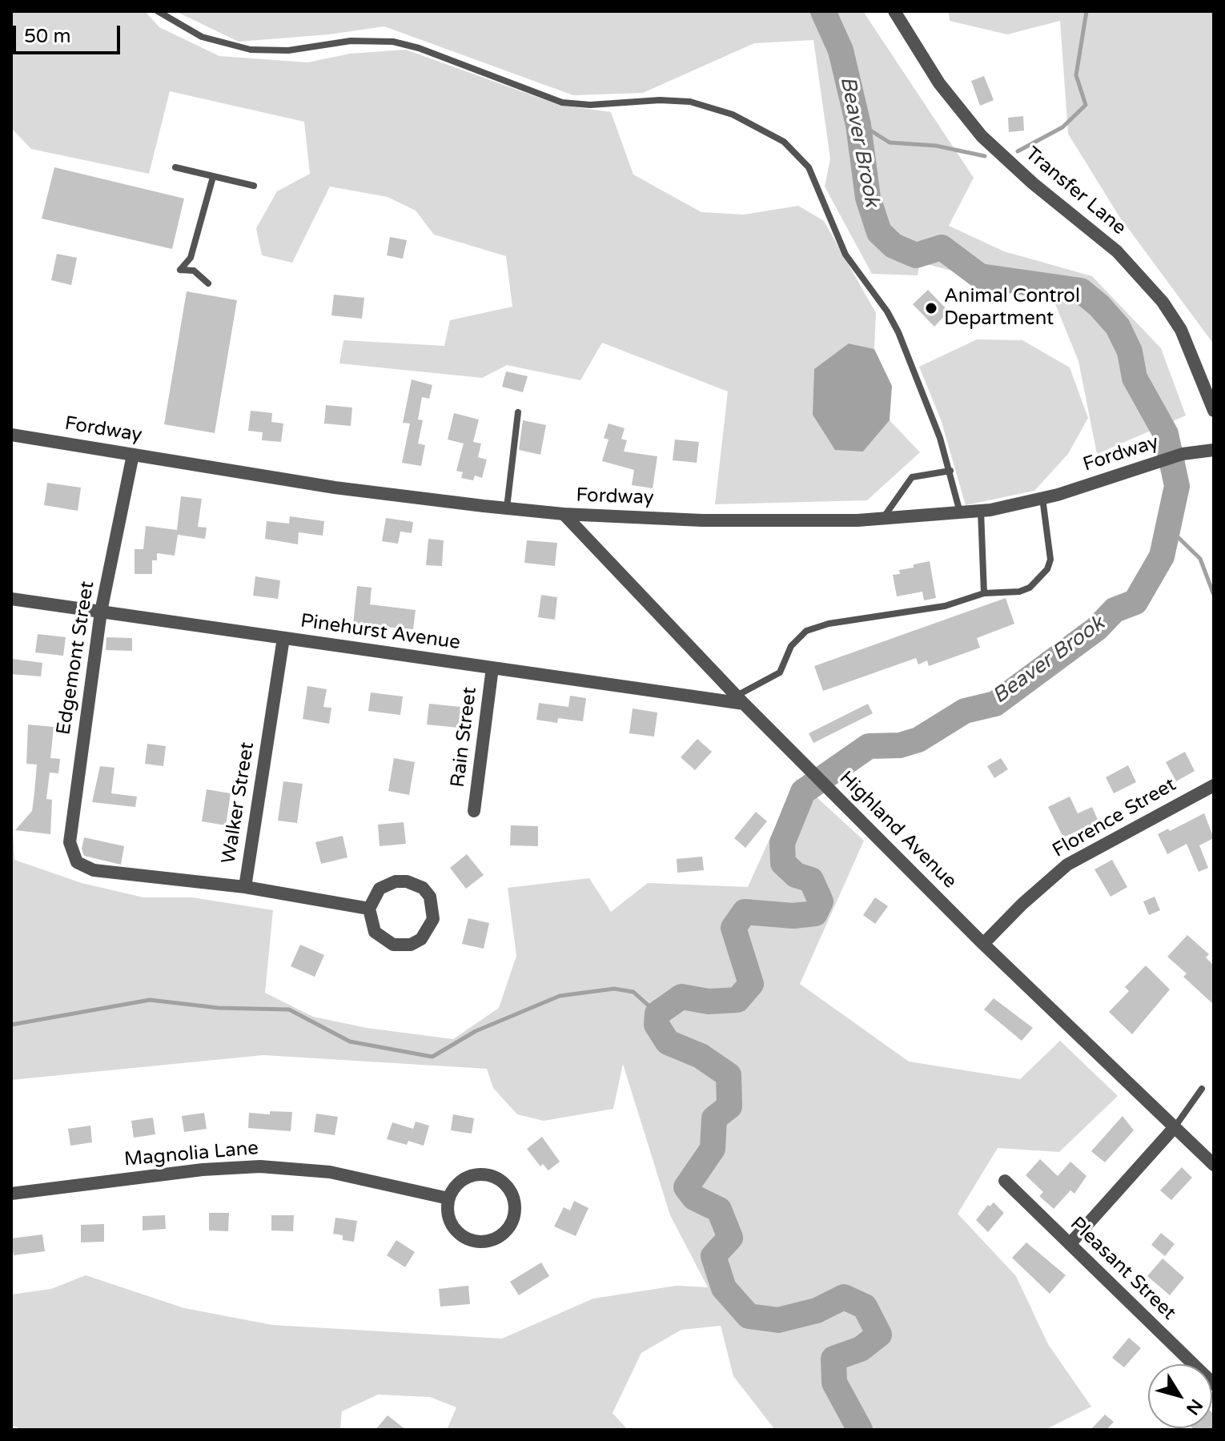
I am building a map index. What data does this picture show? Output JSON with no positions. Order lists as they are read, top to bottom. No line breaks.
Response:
{"streets":{"street":["Transfer Lane","Fordway","Pinehurst Avenue","Edgemont Street","Rain Street","Walker Street","Florence Street","Highland Avenue","Magnolia Lane","Pleasant Street"]},"crossings":[["Fordway","Edgemont Street"],["Fordway","Highland Avenue"],["Pinehurst Avenue","Edgemont Street"],["Pinehurst Avenue","Rain Street"],["Pinehurst Avenue","Walker Street"],["Pinehurst Avenue","Highland Avenue"],["Edgemont Street","Walker Street"],["Florence Street","Highland Avenue"]],"water":["Beaver Brook"],"places":["Animal Control Department"],"scale_bar":"50 m","north":"bottom right"}
